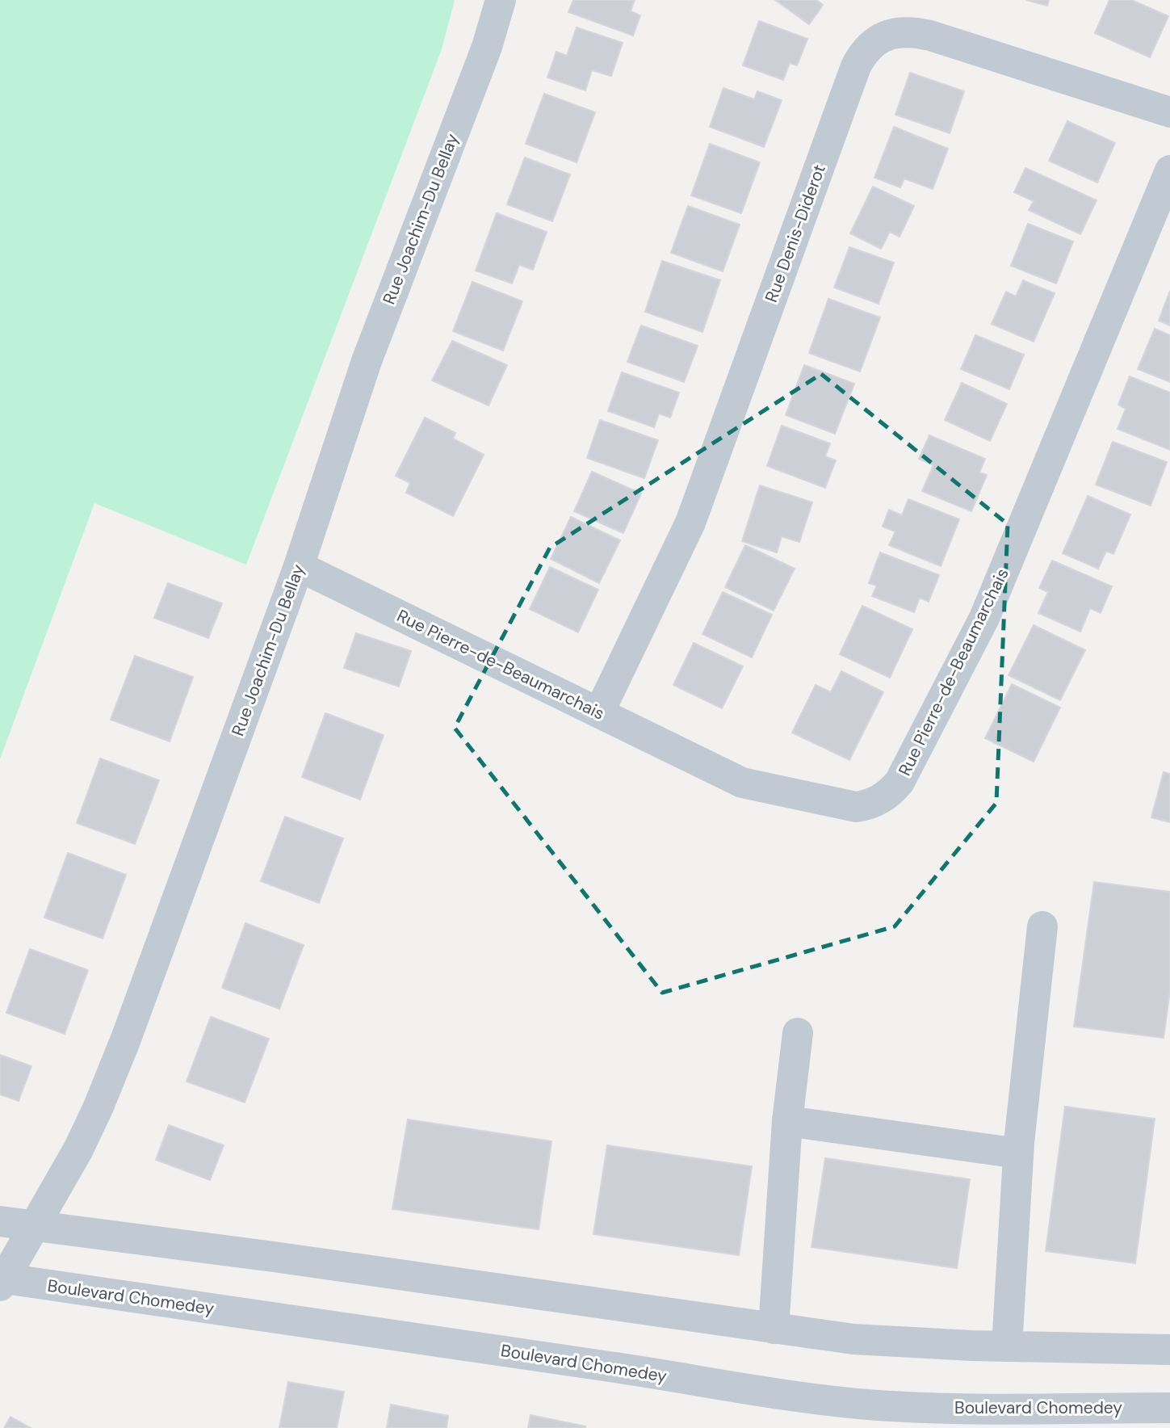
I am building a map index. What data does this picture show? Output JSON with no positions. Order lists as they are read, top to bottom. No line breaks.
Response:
{"streets":{"street":["Rue Joachim-Du Bellay","Rue Denis-Diderot","Rue Pierre-de-Beaumarchais","Boulevard Chomedey"]},"crossings":[["Rue Joachim-Du Bellay","Rue Pierre-de-Beaumarchais"],["Rue Joachim-Du Bellay","Boulevard Chomedey"],["Rue Denis-Diderot","Rue Pierre-de-Beaumarchais"]]}
